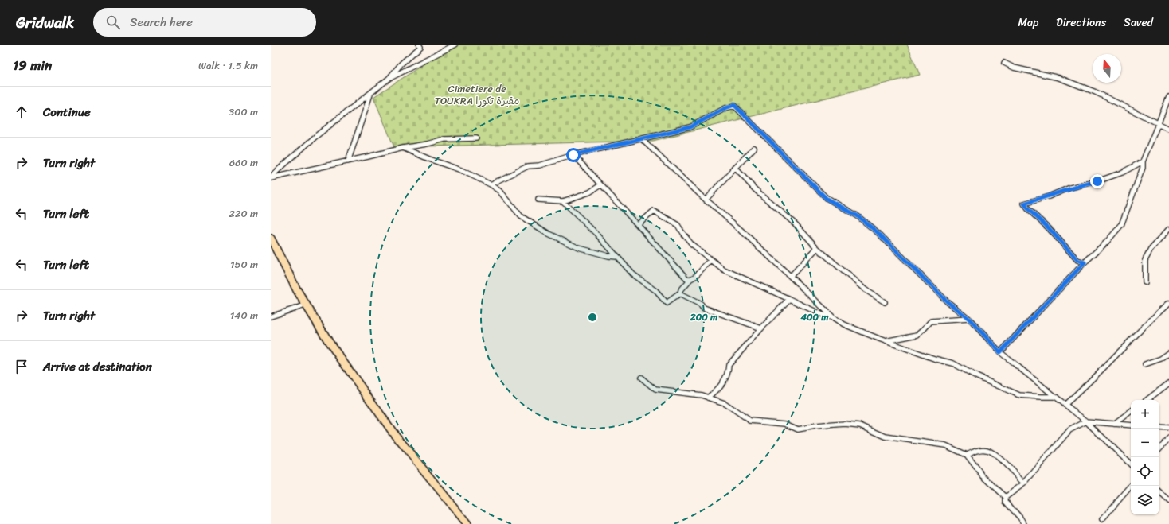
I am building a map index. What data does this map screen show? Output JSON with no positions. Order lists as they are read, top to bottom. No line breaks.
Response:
{"parks":["Cimetiere de TOUKRA مقبرة تكورا"],"north":"top","page":{"header":"Gridwalk","search":"Search here","nav":["Map","Directions","Saved"],"heading":["19 min","Walk · 1.5 km"],"list":[["Continue","300 m"],["Turn right","660 m"],["Turn left","220 m"],["Turn left","150 m"],["Turn right","140 m"],"Arrive at destination"],"map_buttons":["+","−"]},"rings":["200 m","400 m"]}
